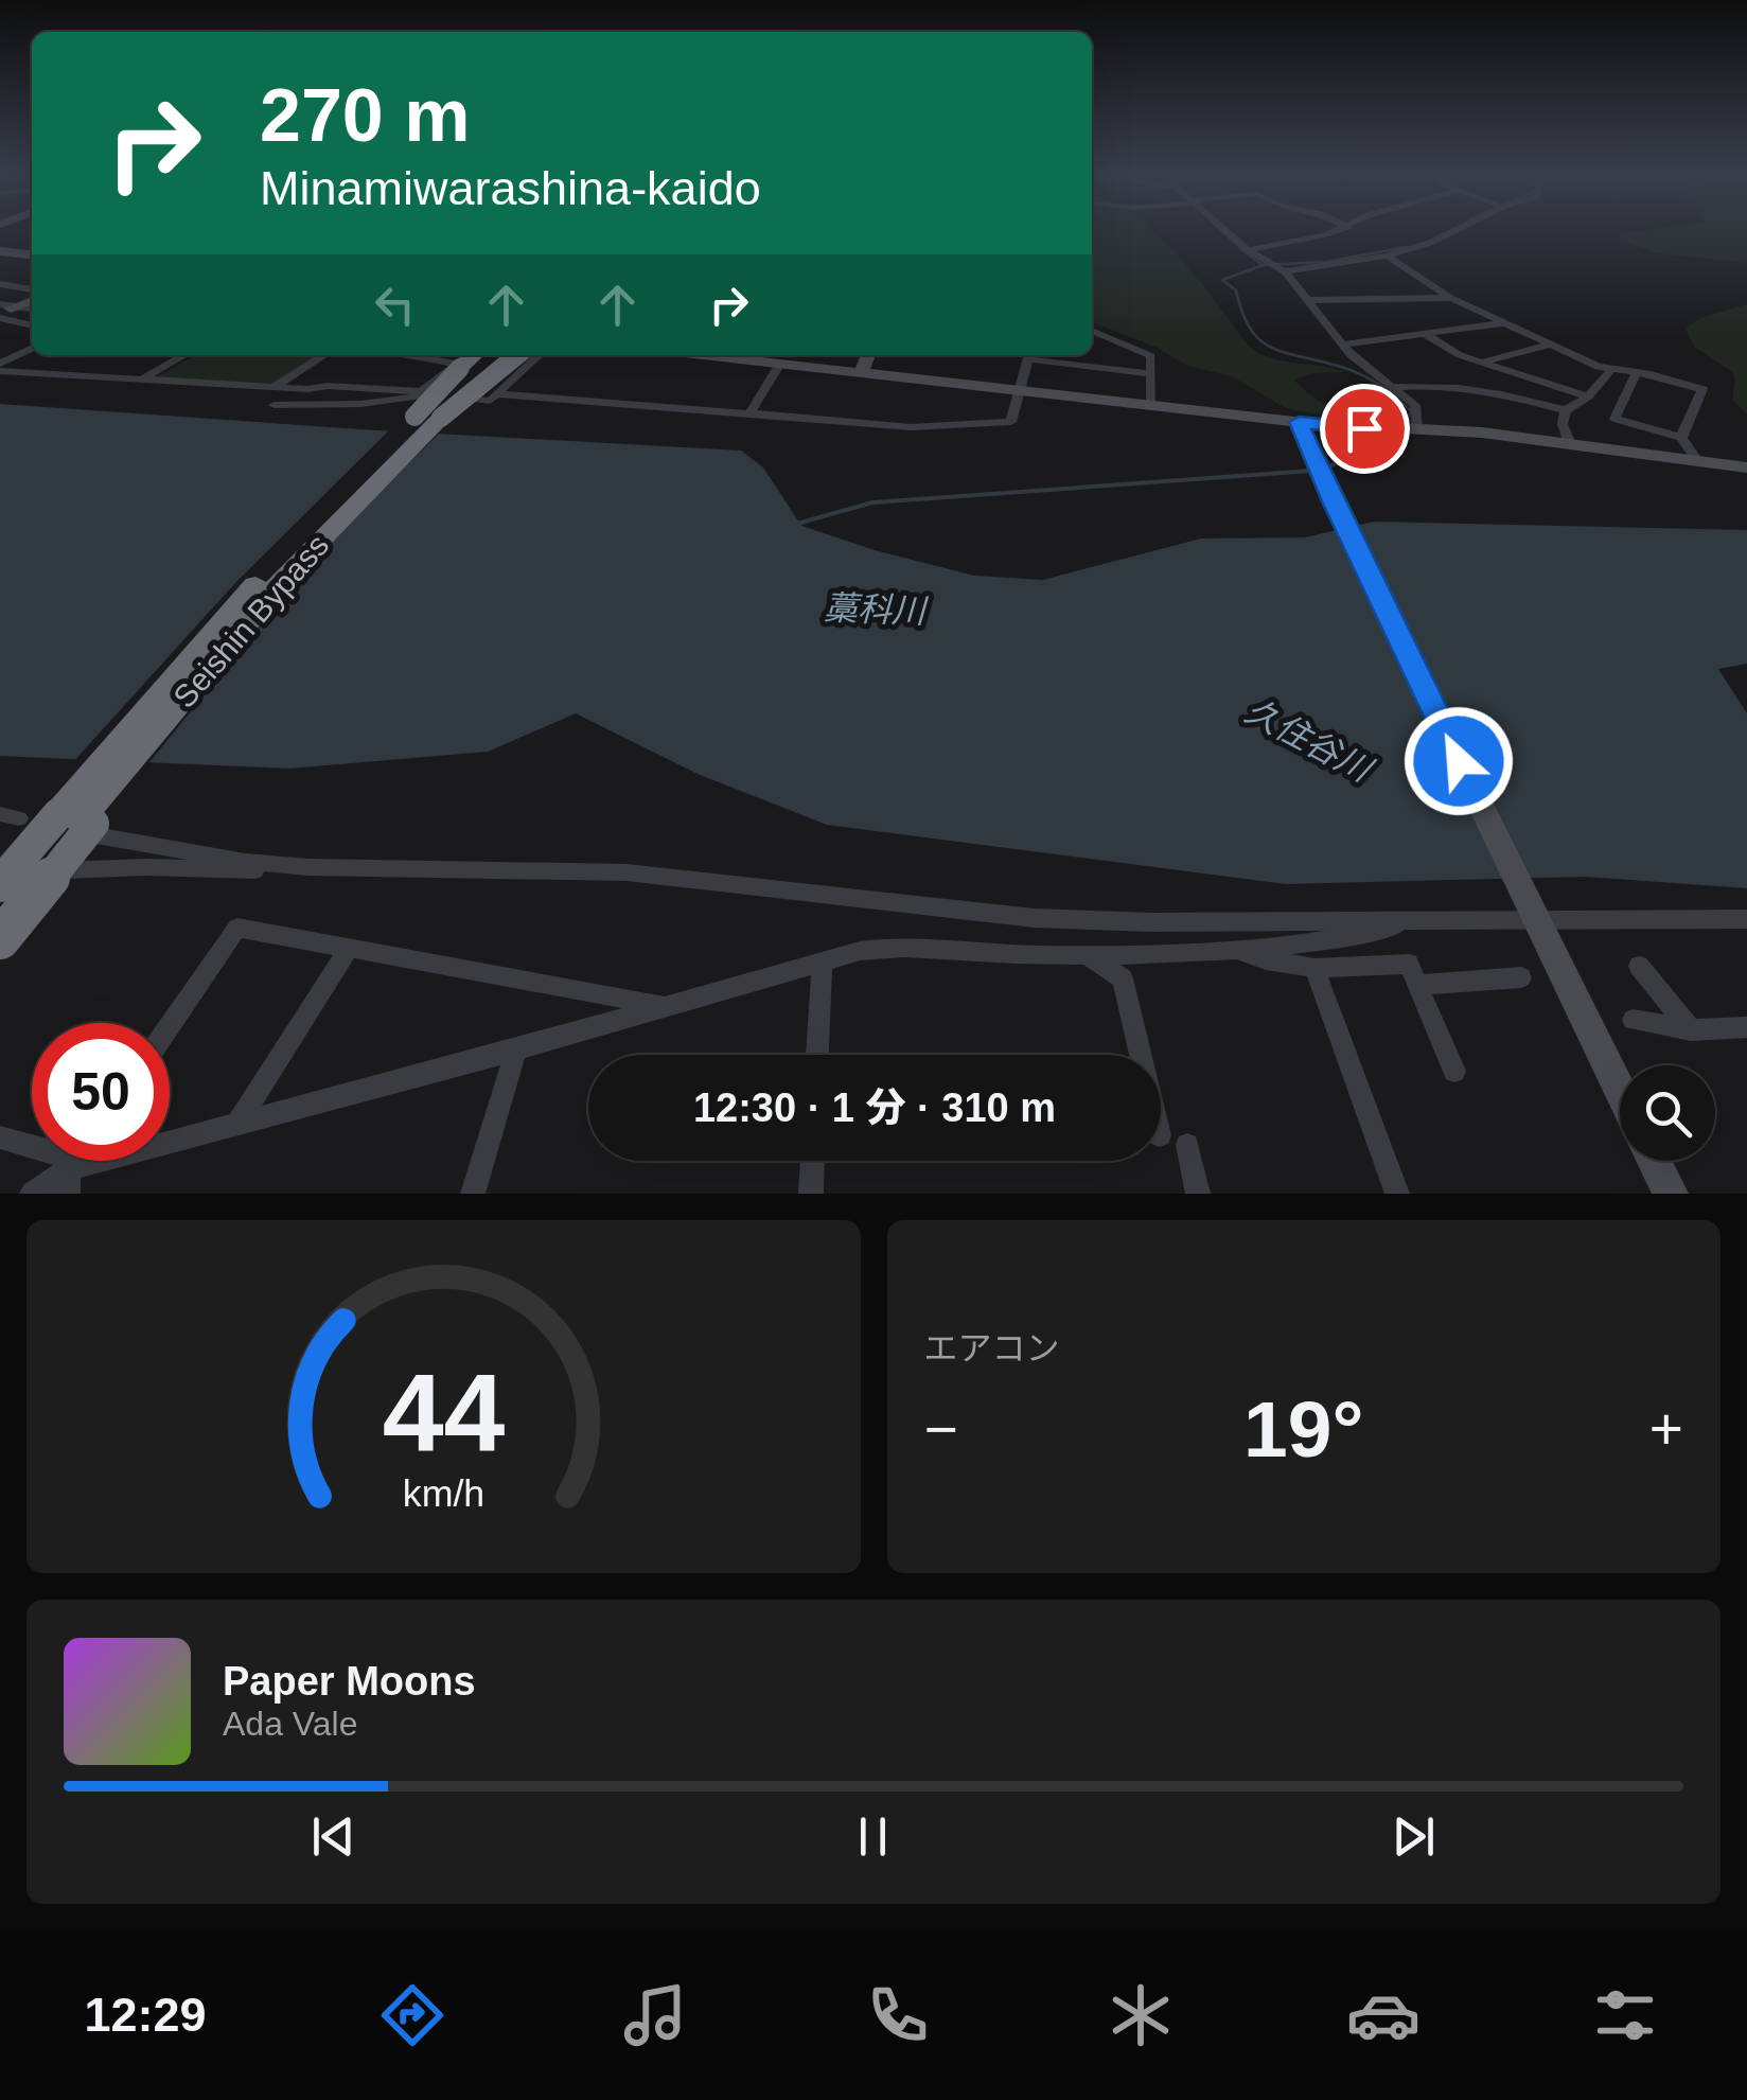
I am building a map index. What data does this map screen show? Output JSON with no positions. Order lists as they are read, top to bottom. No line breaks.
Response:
{"streets":{"highway":["Seishin Bypass"]},"water":["藁科川","久住谷川"],"page":{"turn":["270 m","Minamiwarashina-kaido"],"limit":"50","trip":"12:30 · 1 分 · 310 m","tile":"エアコン","heat":["−","19°","+"],"song":["Paper Moons","Ada Vale"],"tabs":"12:29","gauge":["44","km/h"]}}
